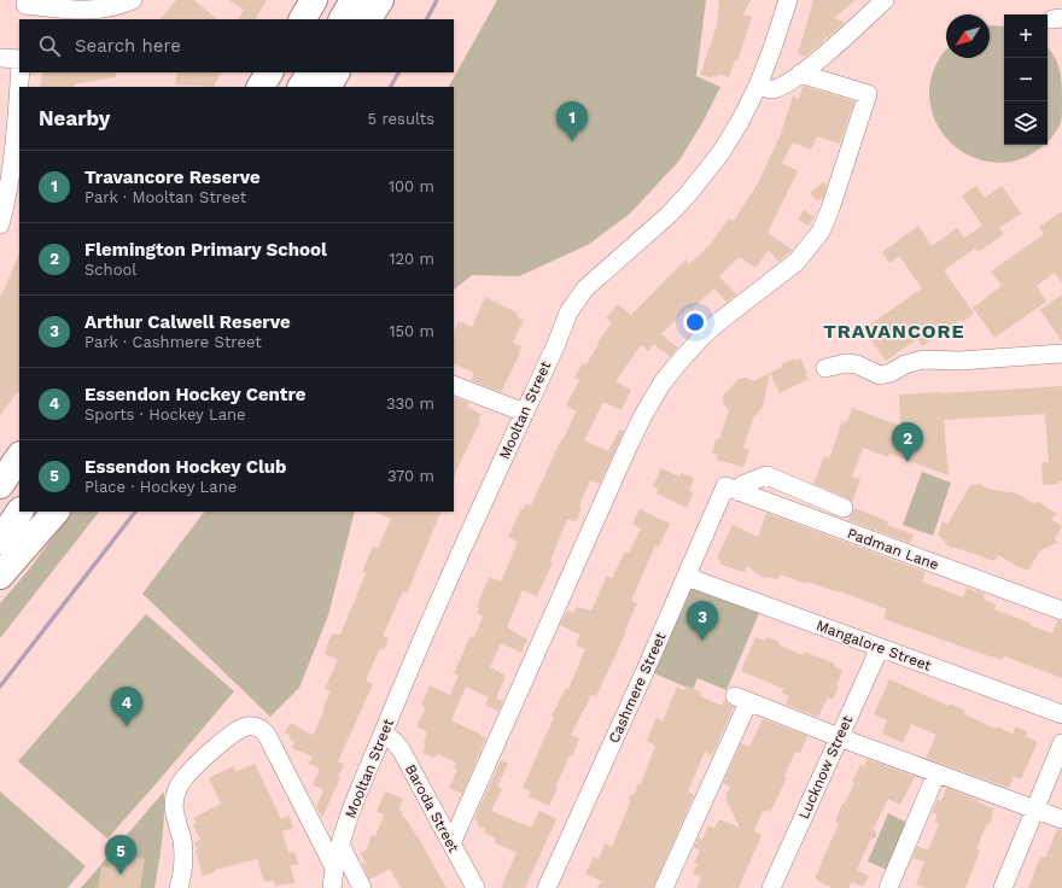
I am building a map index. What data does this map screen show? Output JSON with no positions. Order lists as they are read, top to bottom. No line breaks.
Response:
{"streets":{"street":["Mooltan Street","Padman Lane","Mangalore Street","Cashmere Street","Lucknow Street","Baroda Street"]},"crossings":[["Mooltan Street","Baroda Street"],["Padman Lane","Cashmere Street"],["Mangalore Street","Cashmere Street"],["Mangalore Street","Lucknow Street"]],"districts":["TRAVANCORE"],"north":"bottom left","page":{"map_buttons":["+","−"],"search":"Search here","heading":["Nearby","5 results"],"pins":["1","2","3","4","5"],"list":[{"mark":"1","name":"Travancore Reserve","note":"Park · Mooltan Street","value":"100 m"},{"mark":"2","name":"Flemington Primary School","note":"School","value":"120 m"},{"mark":"3","name":"Arthur Calwell Reserve","note":"Park · Cashmere Street","value":"150 m"},{"mark":"4","name":"Essendon Hockey Centre","note":"Sports · Hockey Lane","value":"330 m"},{"mark":"5","name":"Essendon Hockey Club","note":"Place · Hockey Lane","value":"370 m"}]}}
